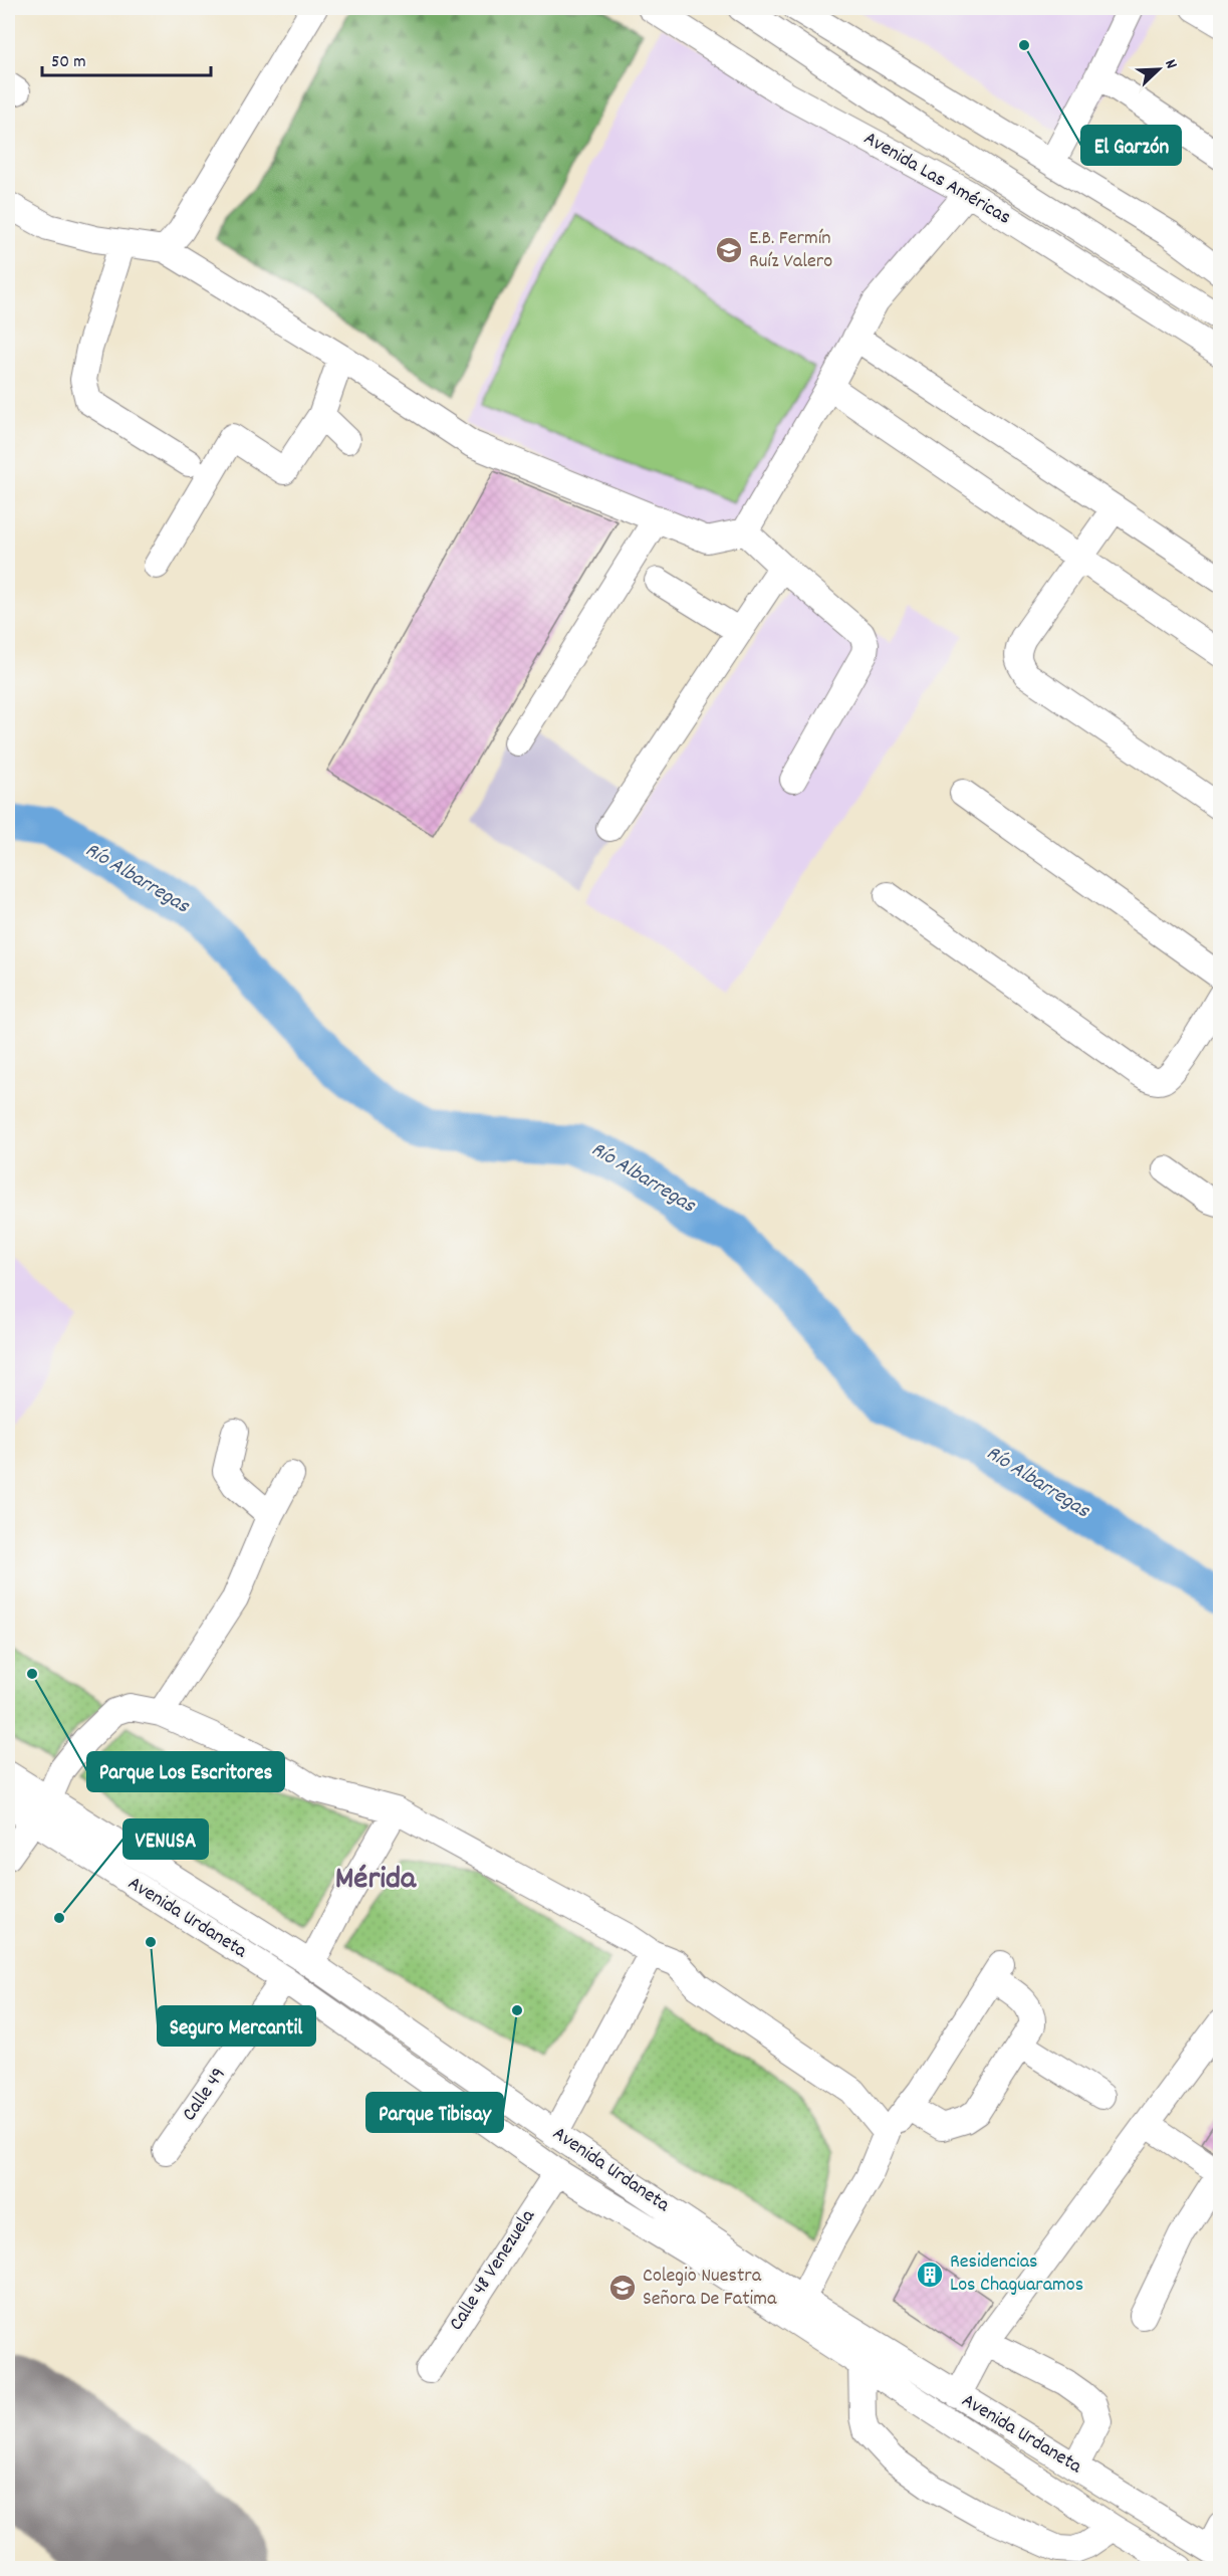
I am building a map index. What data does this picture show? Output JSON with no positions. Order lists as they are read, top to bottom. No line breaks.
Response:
{"streets":{"street":["Avenida Las Américas","Avenida Urdaneta","Calle 49","Calle 48 Venezuela"]},"crossings":[["Avenida Urdaneta","Calle 49"],["Avenida Urdaneta","Calle 48 Venezuela"]],"districts":["Mérida"],"water":["Río Albarregas"],"places":{"other":["El Garzón","Parque Los Escritores","VENUSA","Seguro Mercantil","Parque Tibisay"],"school or university":["E.B. Fermín Ruíz Valero","Colegio Nuestra Señora De Fatima"],"building":["Residencias Los Chaguaramos"]},"scale_bar":"50 m","north":"top right"}
